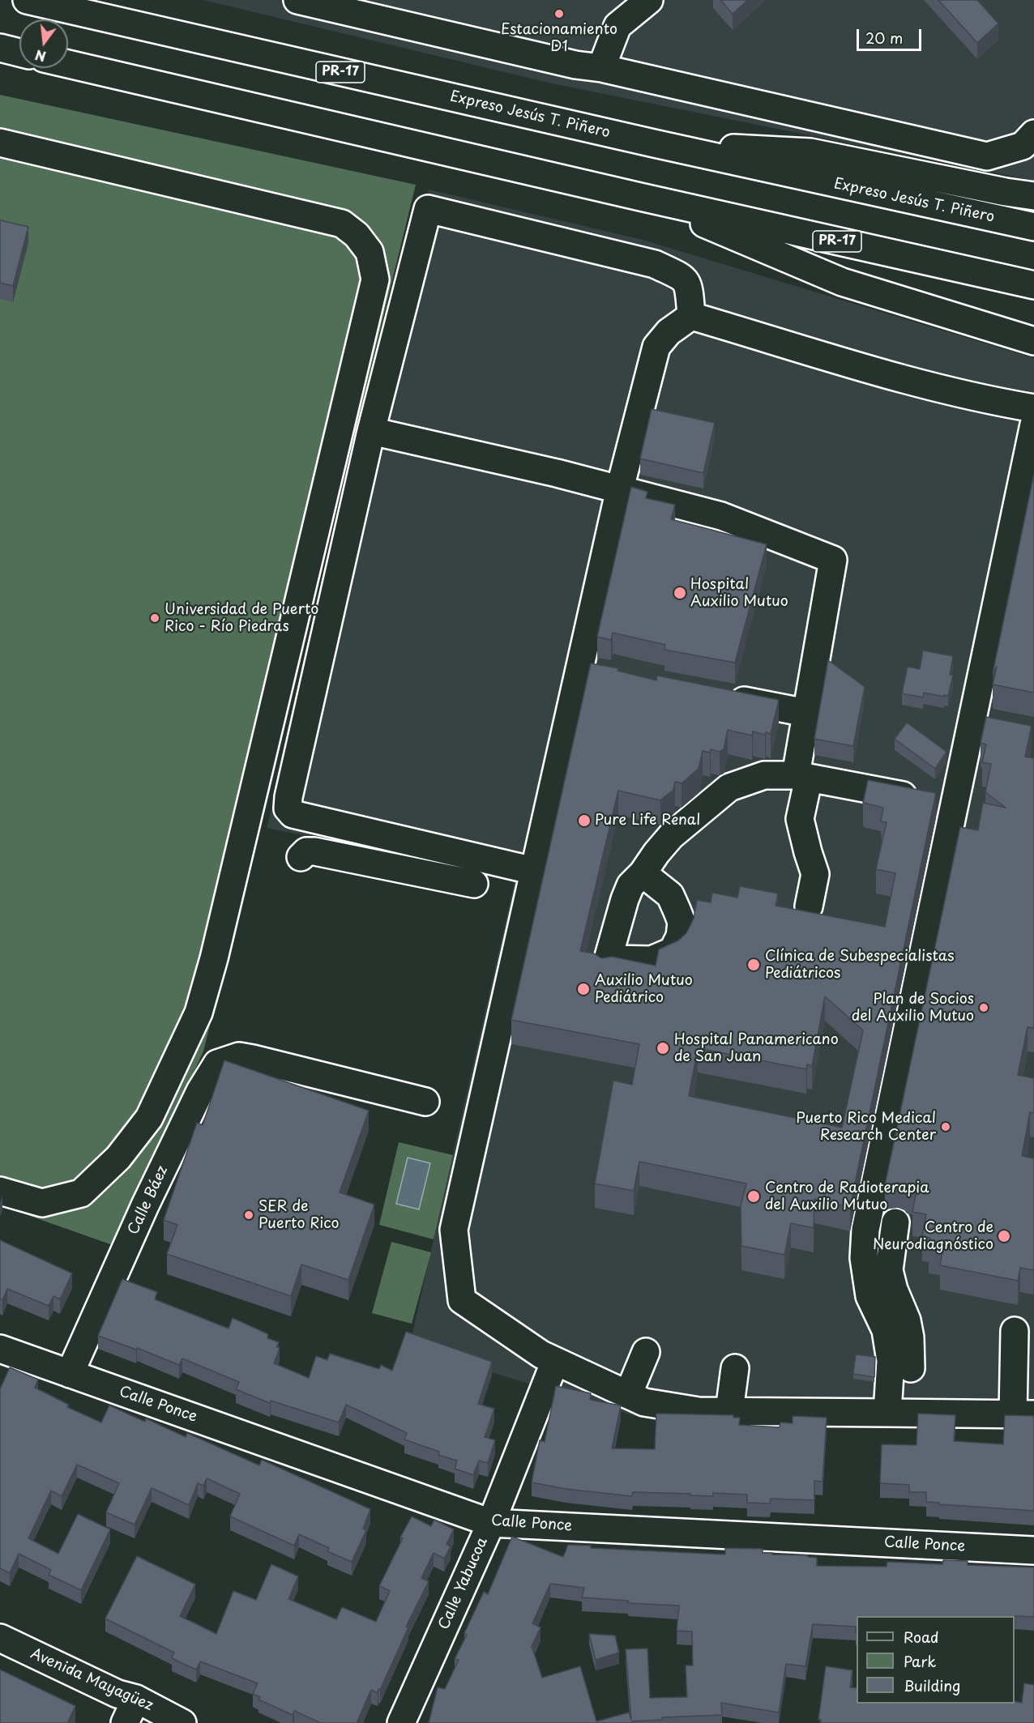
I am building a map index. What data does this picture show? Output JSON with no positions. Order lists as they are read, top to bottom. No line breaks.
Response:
{"streets":{"main road":["PR-17","Expreso Jesús T. Piñero","Calle Báez","Calle Ponce","Calle Yabucoa","Avenida Mayagüez"]},"crossings":[["Calle Báez","Calle Ponce"],["Calle Ponce","Calle Yabucoa"]],"places":["Estacionamiento D1","Hospital Auxilio Mutuo","Universidad de Puerto Rico - Río Piedras","Pure Life Renal","Clínica de Subespecialistas Pediátricos","Auxilio Mutuo Pediátrico","Plan de Socios del Auxilio Mutuo","Hospital Panamericano de San Juan","Puerto Rico Medical Research Center","Centro de Radioterapia del Auxilio Mutuo","SER de Puerto Rico","Centro de Neurodiagnóstico"],"legend":["Road","Park","Building"],"scale_bar":"20 m","north":"bottom"}
